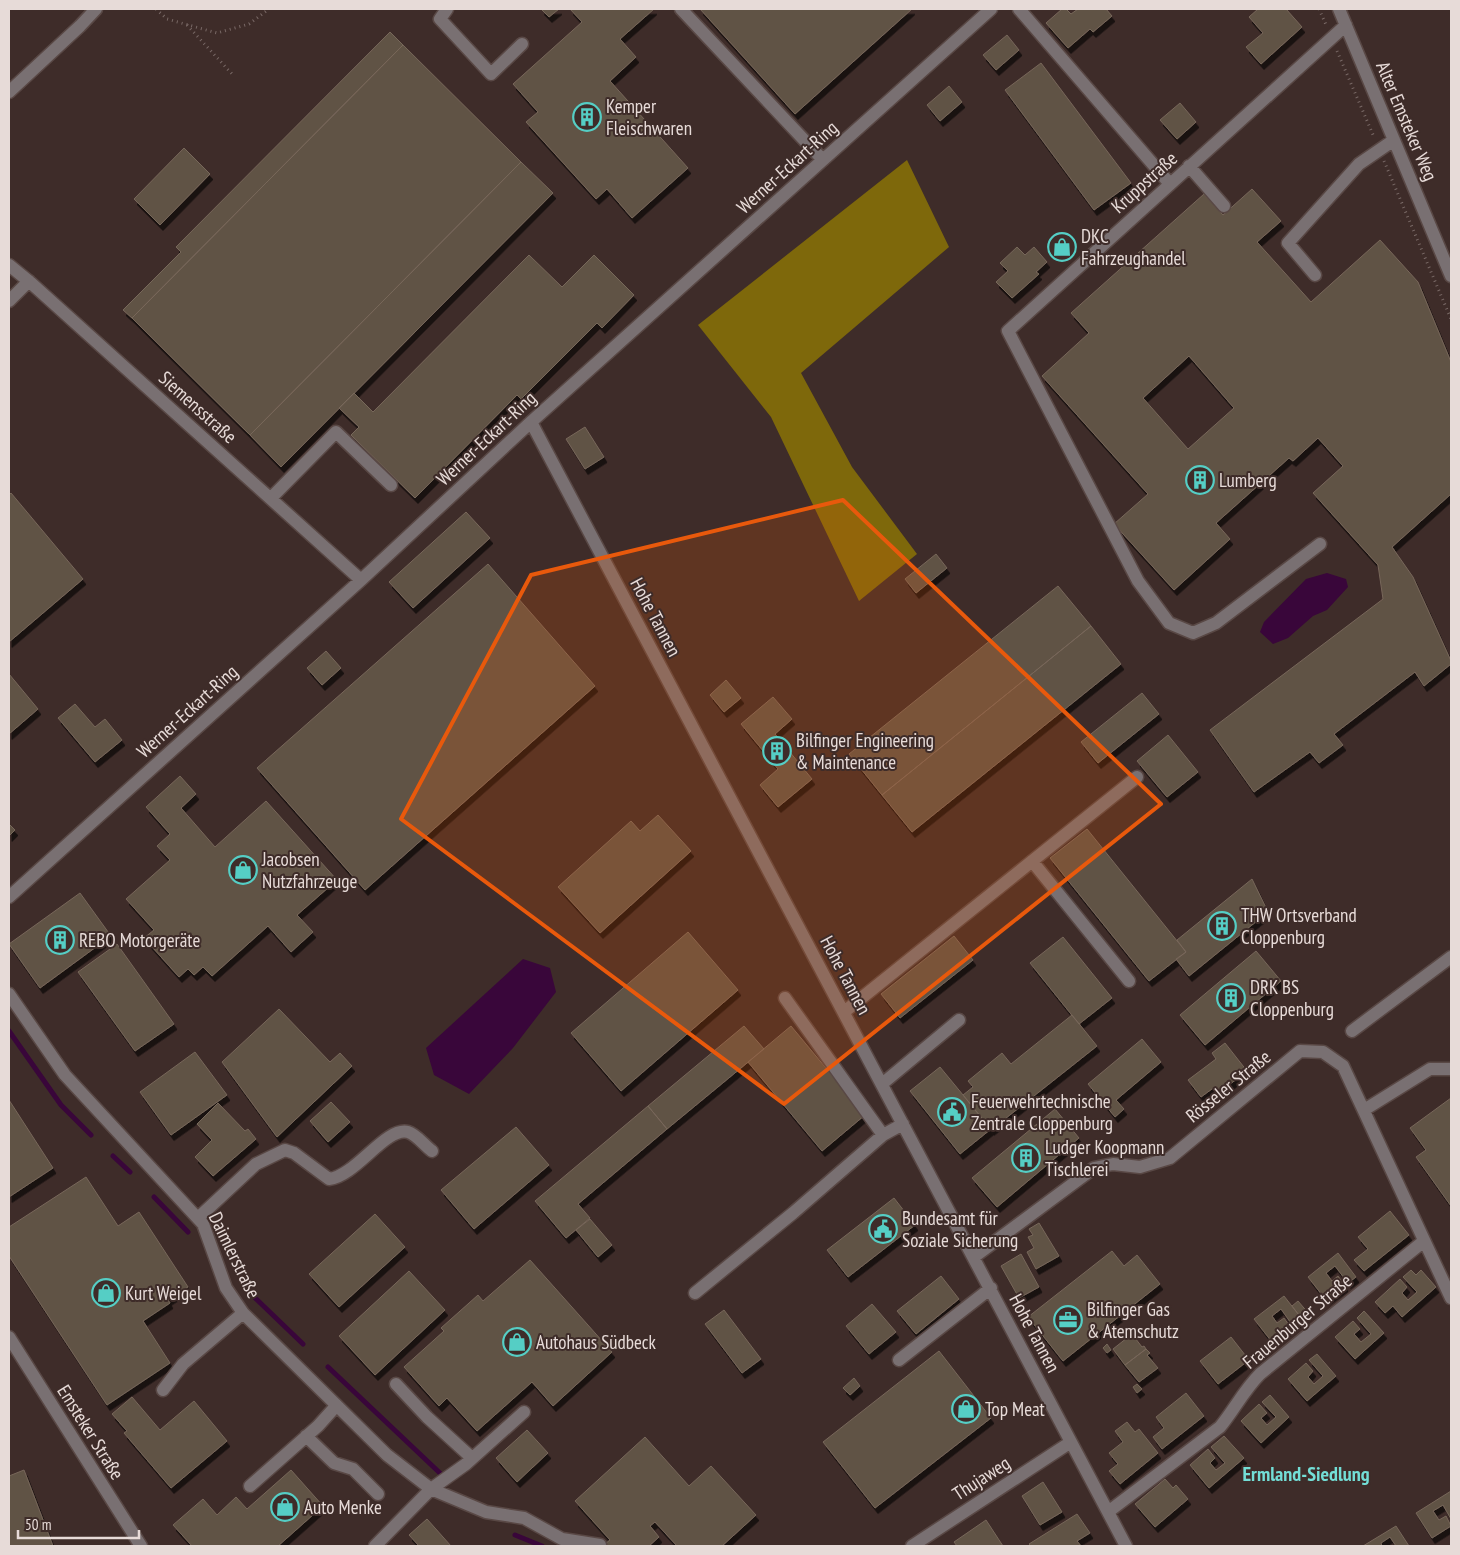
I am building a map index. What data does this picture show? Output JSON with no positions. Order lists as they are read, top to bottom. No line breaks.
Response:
{"streets":{"street":["Alter Emsteker Weg","Werner-Eckart-Ring","Kruppstraße","Siemensstraße","Hohe Tannen","Rösseler Straße","Daimlerstraße","Frauenburger Straße","Emsteker Straße","Thujaweg"]},"crossings":[["Alter Emsteker Weg","Kruppstraße"],["Werner-Eckart-Ring","Siemensstraße"],["Werner-Eckart-Ring","Hohe Tannen"],["Hohe Tannen","Rösseler Straße"],["Hohe Tannen","Frauenburger Straße"],["Hohe Tannen","Thujaweg"],["Rösseler Straße","Frauenburger Straße"]],"districts":["Ermland-Siedlung"],"places":{"building":["Kemper Fleischwaren","Lumberg","Bilfinger Engineering & Maintenance","THW Ortsverband Cloppenburg","REBO Motorgeräte","DRK BS Cloppenburg","Ludger Koopmann Tischlerei"],"shop":["DKC Fahrzeughandel","Jacobsen Nutzfahrzeuge","Kurt Weigel","Autohaus Südbeck","Top Meat","Auto Menke"],"public building":["Feuerwehrtechnische Zentrale Cloppenburg","Bundesamt für Soziale Sicherung"],"office":["Bilfinger Gas & Atemschutz"]},"scale_bar":"50 m"}
